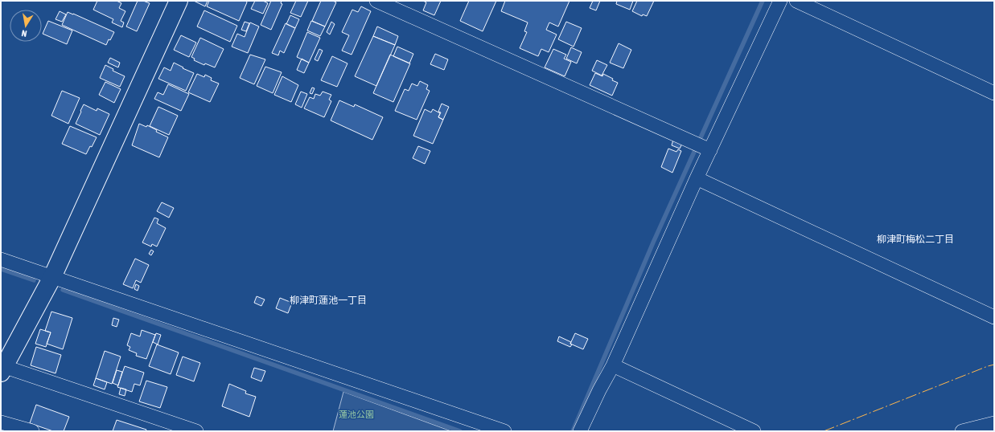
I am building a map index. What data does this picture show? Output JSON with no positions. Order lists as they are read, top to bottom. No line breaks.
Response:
{"districts":["柳津町梅松二丁目","柳津町蓮池一丁目"],"parks":["蓮池公園"],"north":"bottom"}
